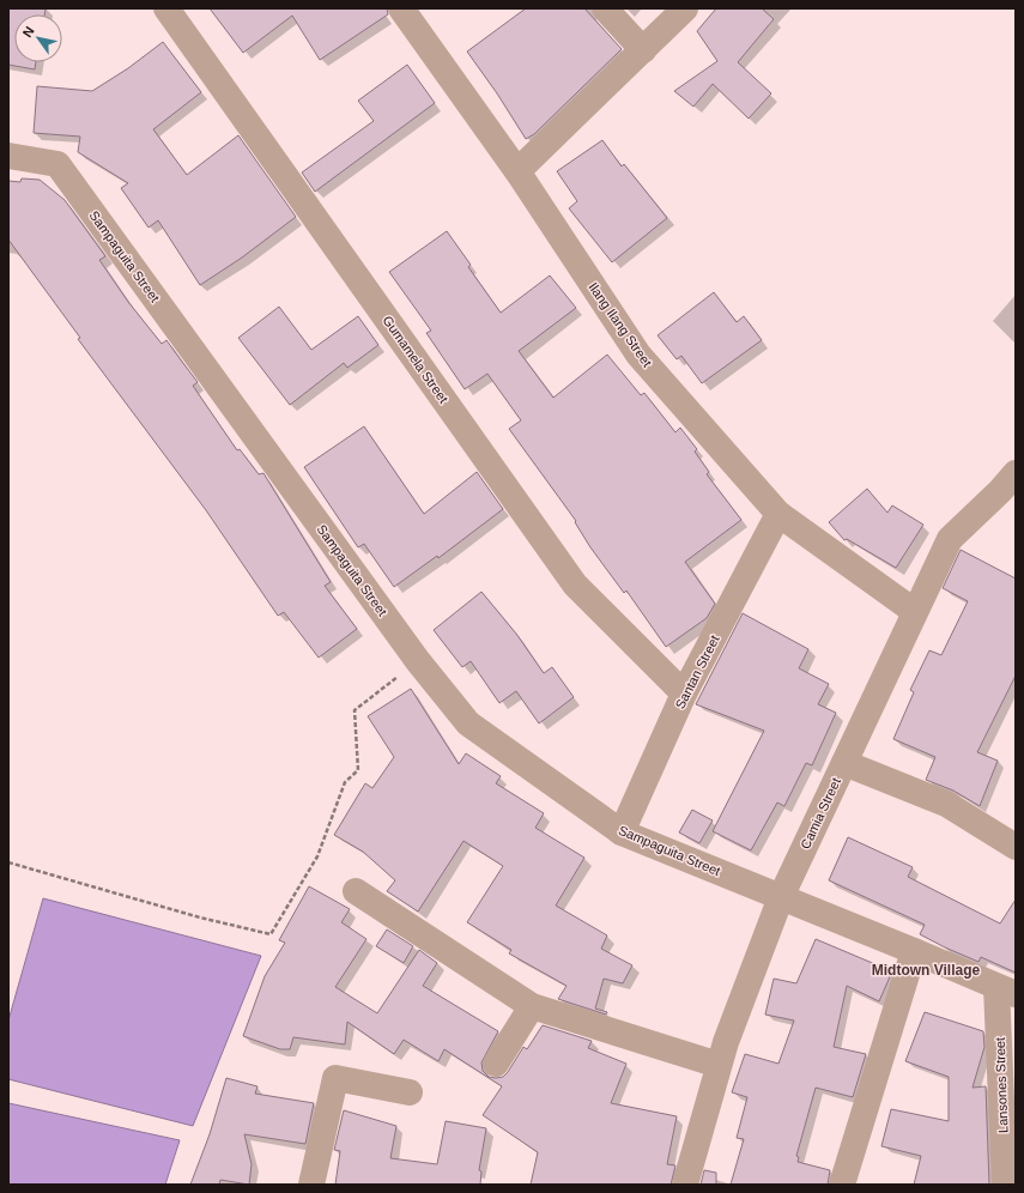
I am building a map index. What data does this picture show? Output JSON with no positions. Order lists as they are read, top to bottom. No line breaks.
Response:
{"streets":{"street":["Sampaguita Street","Ilang Ilang Street","Gumamela Street","Santan Street","Camia Street","Lansones Street"]},"crossings":[["Sampaguita Street","Santan Street"],["Sampaguita Street","Camia Street"],["Sampaguita Street","Lansones Street"],["Ilang Ilang Street","Santan Street"],["Ilang Ilang Street","Camia Street"],["Gumamela Street","Santan Street"]],"districts":["Midtown Village"],"north":"top left"}
